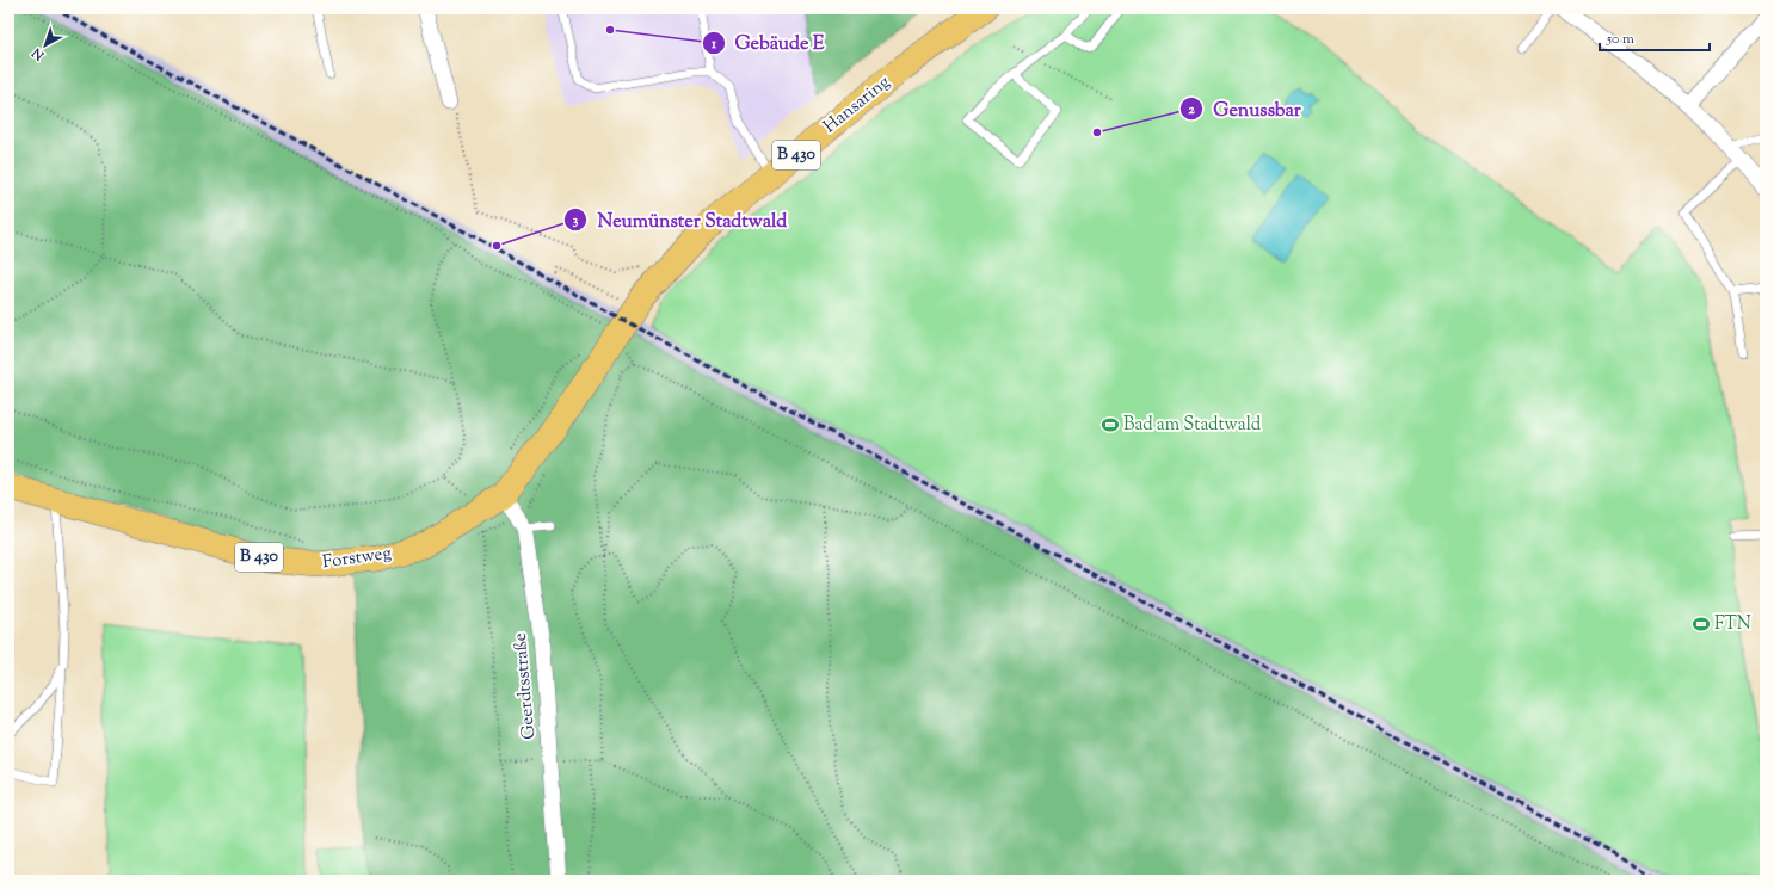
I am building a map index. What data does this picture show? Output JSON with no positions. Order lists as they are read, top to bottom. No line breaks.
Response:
{"streets":{"main road":["Hansaring","B 430","Forstweg"],"street":["Geerdtsstraße"]},"crossings":[["Hansaring","Forstweg"],["Forstweg","Geerdtsstraße"]],"places":{"other":["Gebäude E","Genussbar","Neumünster Stadtwald"],"sports":["Bad am Stadtwald","FTN"]},"scale_bar":"50 m","north":"bottom left"}
